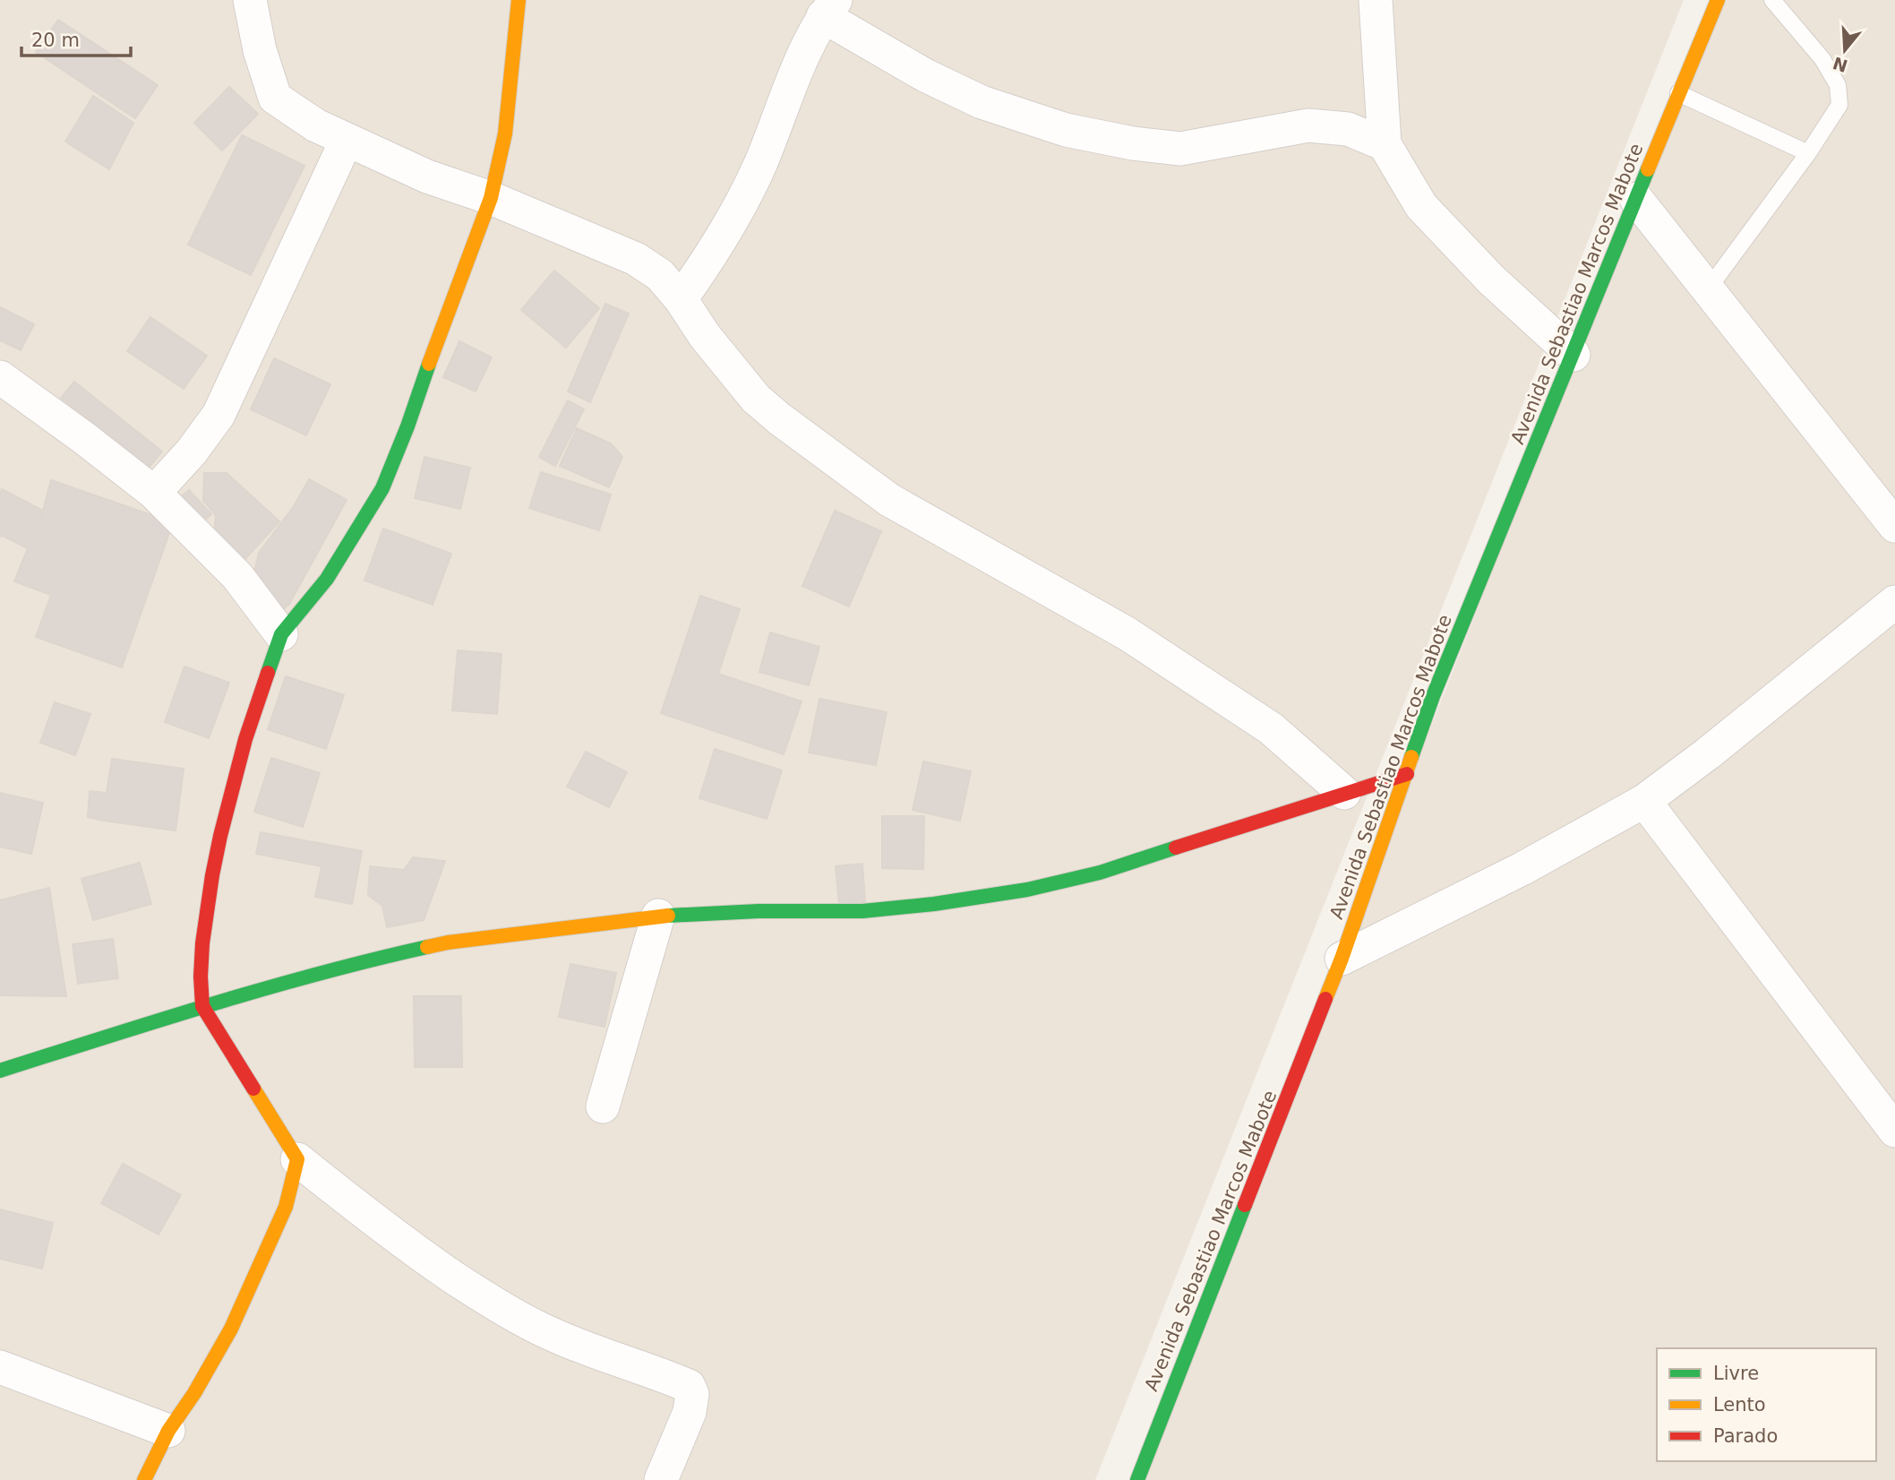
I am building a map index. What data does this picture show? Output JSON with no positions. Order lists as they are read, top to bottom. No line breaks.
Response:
{"streets":{"street":["Avenida Sebastiao Marcos Mabote"]},"legend":["Livre","Lento","Parado"],"scale_bar":"20 m","north":"bottom"}
